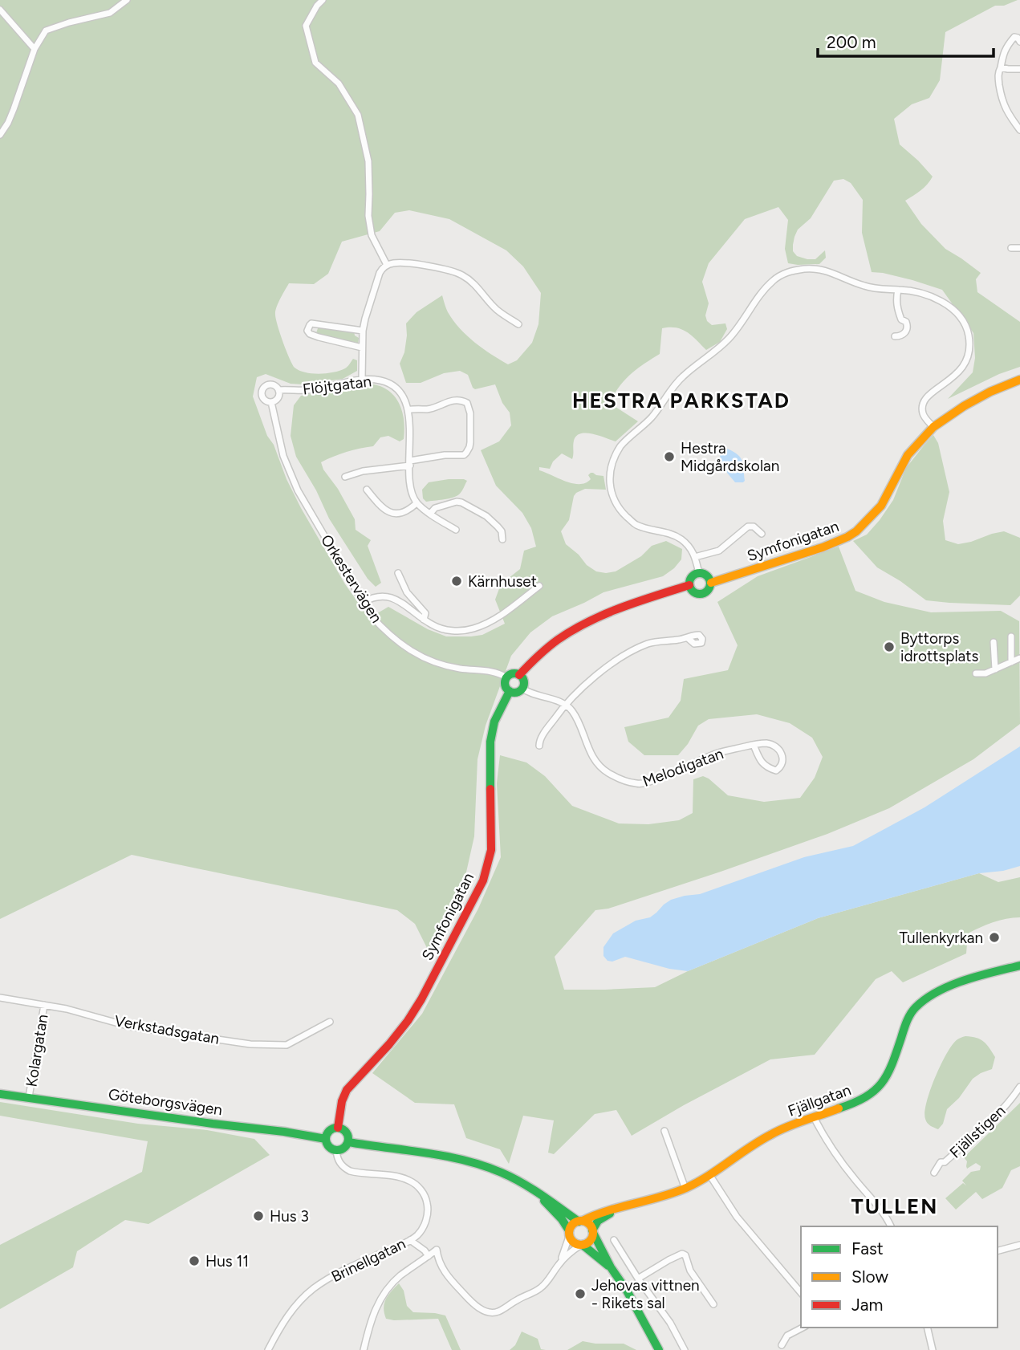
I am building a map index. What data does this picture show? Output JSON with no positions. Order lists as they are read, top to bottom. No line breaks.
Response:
{"streets":{"street":["Flöjtgatan","Symfonigatan","Orkestervägen","Melodigatan","Verkstadsgatan","Kolargatan","Fjällgatan","Göteborgsvägen","Fjällstigen","Brinellgatan"]},"crossings":[["Flöjtgatan","Orkestervägen"],["Symfonigatan","Orkestervägen"],["Symfonigatan","Göteborgsvägen"],["Symfonigatan","Brinellgatan"],["Verkstadsgatan","Kolargatan"],["Kolargatan","Göteborgsvägen"],["Göteborgsvägen","Brinellgatan"]],"districts":["HESTRA PARKSTAD","TULLEN"],"places":["Hestra Midgårdskolan","Kärnhuset","Byttorps idrottsplats","Tullenkyrkan","Hus 3","Hus 11","Jehovas vittnen - Rikets sal"],"legend":["Fast","Slow","Jam"],"scale_bar":"200 m"}
